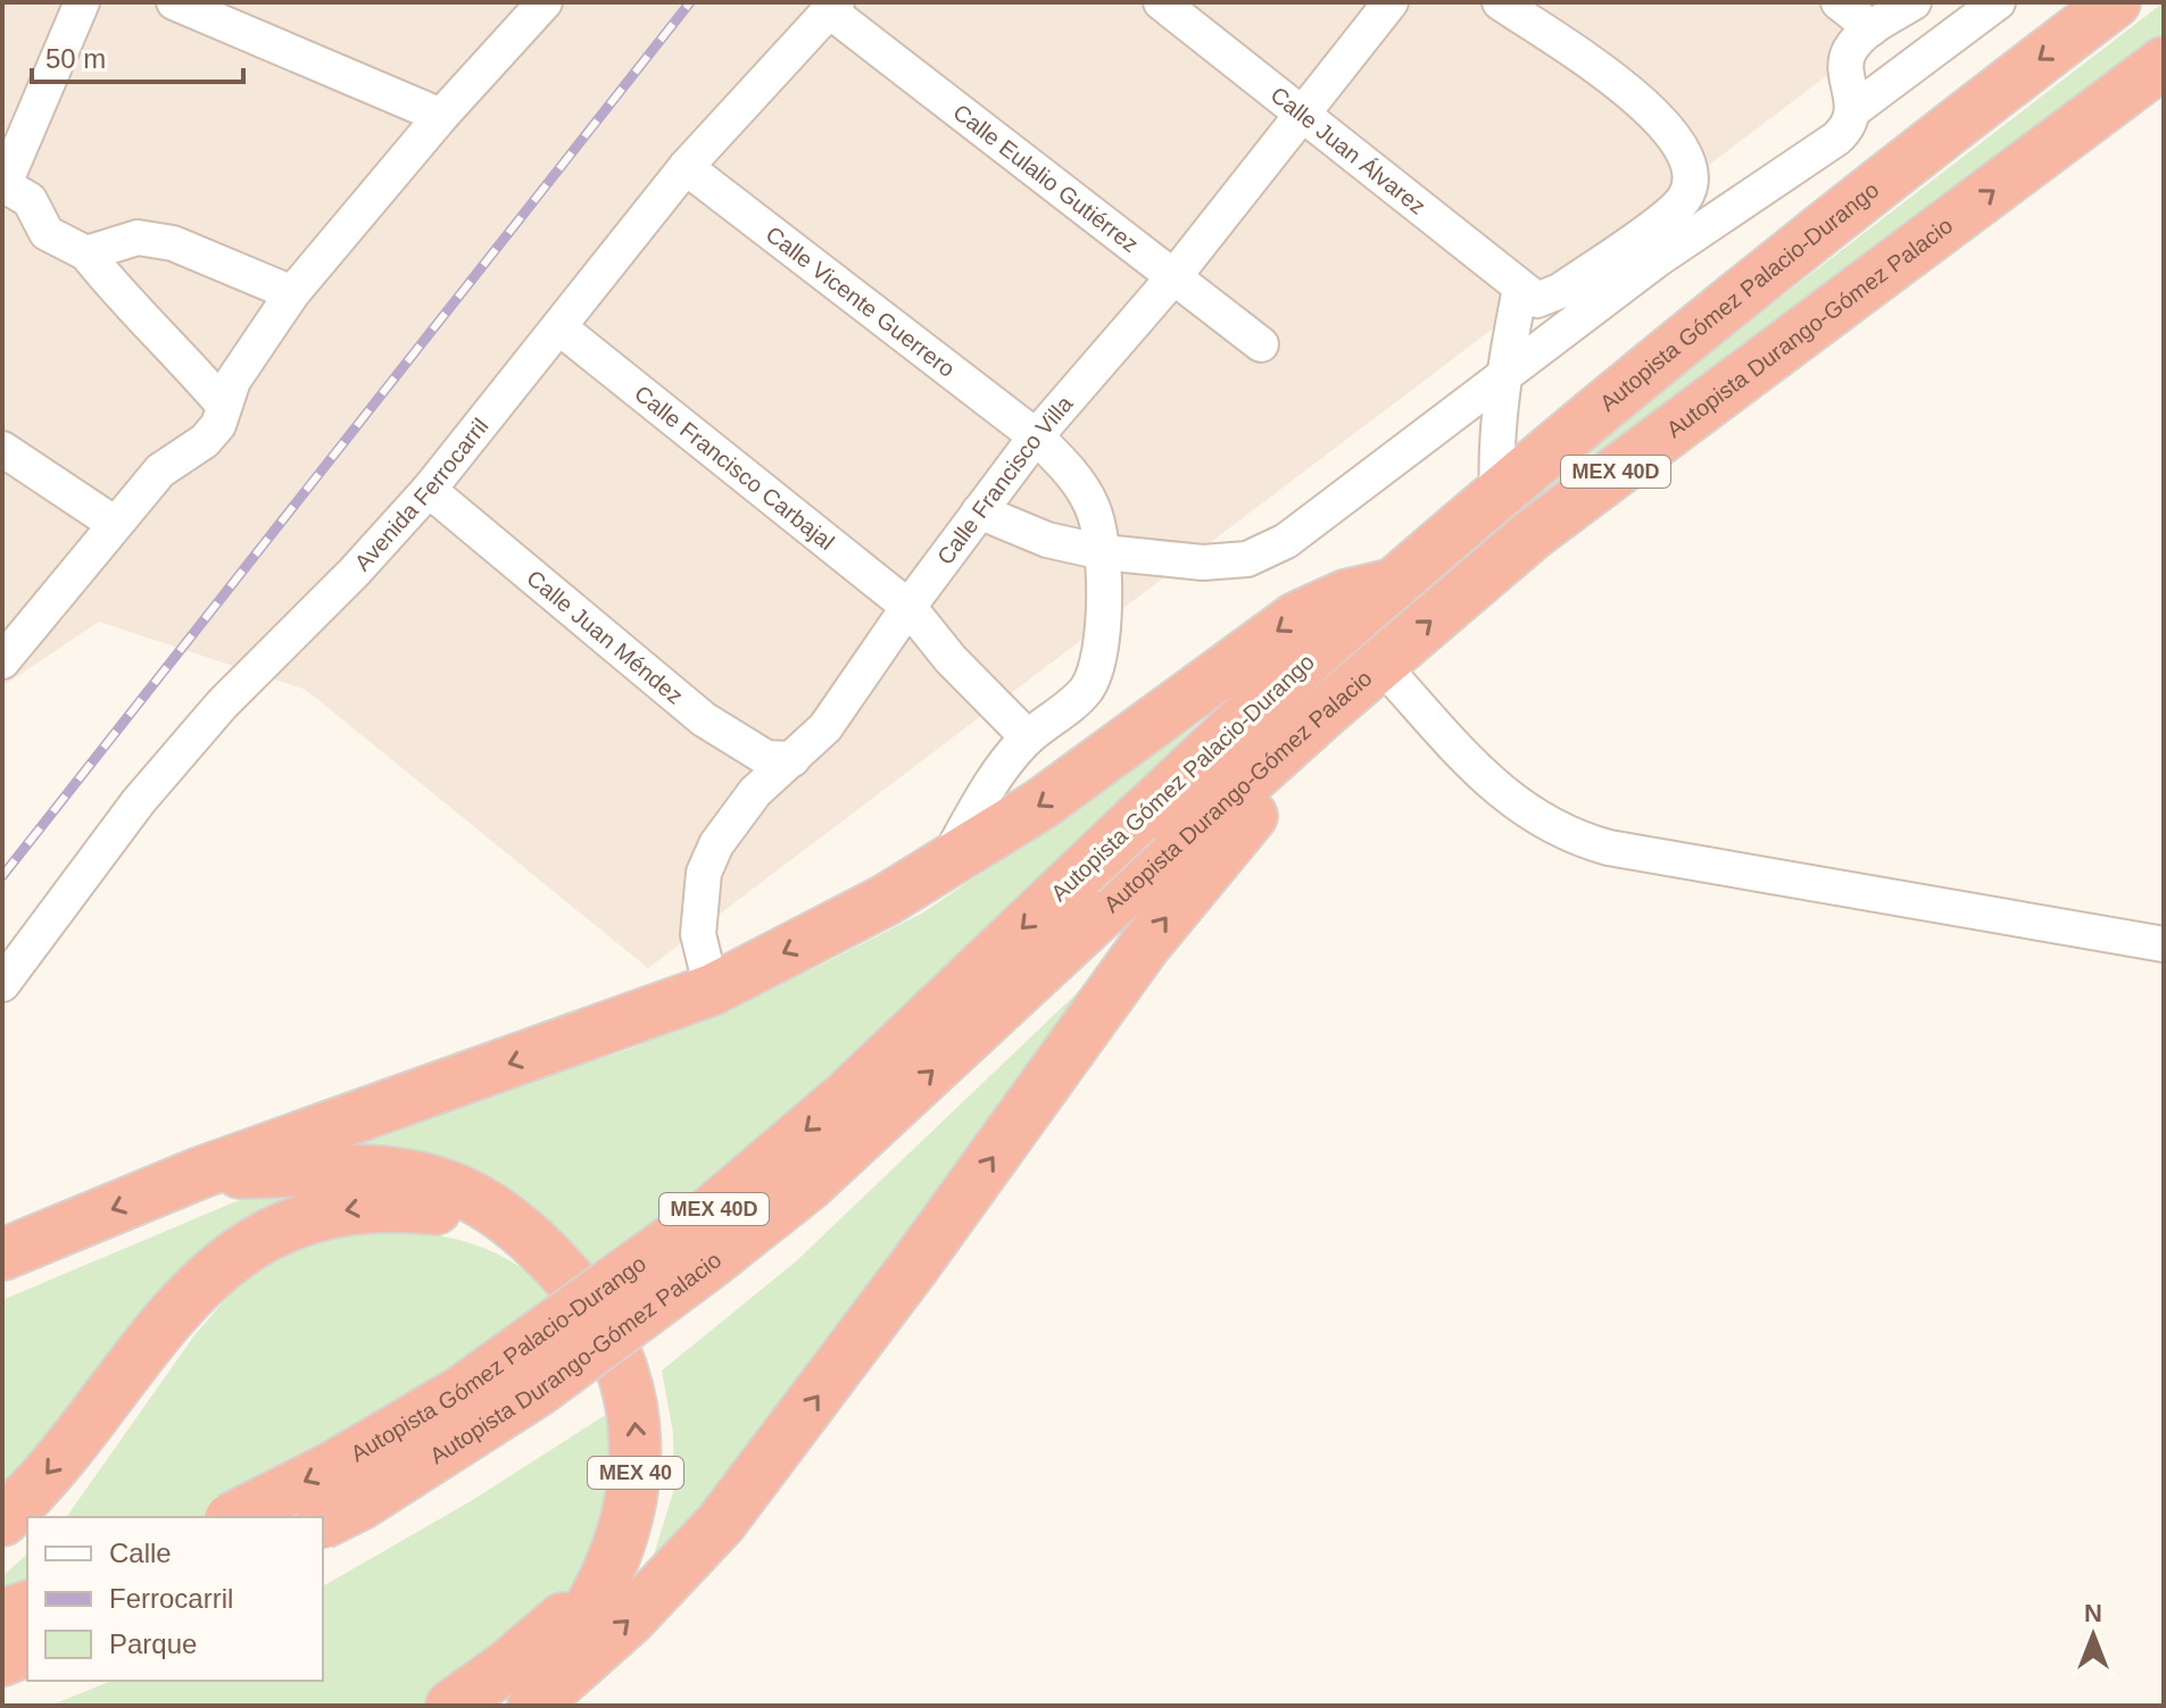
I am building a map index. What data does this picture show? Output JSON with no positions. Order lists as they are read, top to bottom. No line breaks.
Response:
{"streets":{"highway":["Autopista Gómez Palacio-Durango","Autopista Durango-Gómez Palacio","MEX 40D","MEX 40"],"street":["Calle Juan Álvarez","Calle Eulalio Gutiérrez","Calle Vicente Guerrero","Calle Francisco Carbajal","Calle Francisco Villa","Avenida Ferrocarril","Calle Juan Méndez"]},"crossings":[["Calle Juan Álvarez","Calle Francisco Villa"],["Calle Eulalio Gutiérrez","Calle Francisco Villa"],["Calle Eulalio Gutiérrez","Avenida Ferrocarril"],["Calle Vicente Guerrero","Calle Francisco Carbajal"],["Calle Vicente Guerrero","Calle Francisco Villa"],["Calle Vicente Guerrero","Avenida Ferrocarril"],["Calle Francisco Carbajal","Calle Francisco Villa"],["Calle Francisco Carbajal","Avenida Ferrocarril"],["Calle Francisco Villa","Calle Juan Méndez"],["Avenida Ferrocarril","Calle Juan Méndez"]],"legend":["Calle","Ferrocarril","Parque"],"scale_bar":"50 m","north":"top"}
